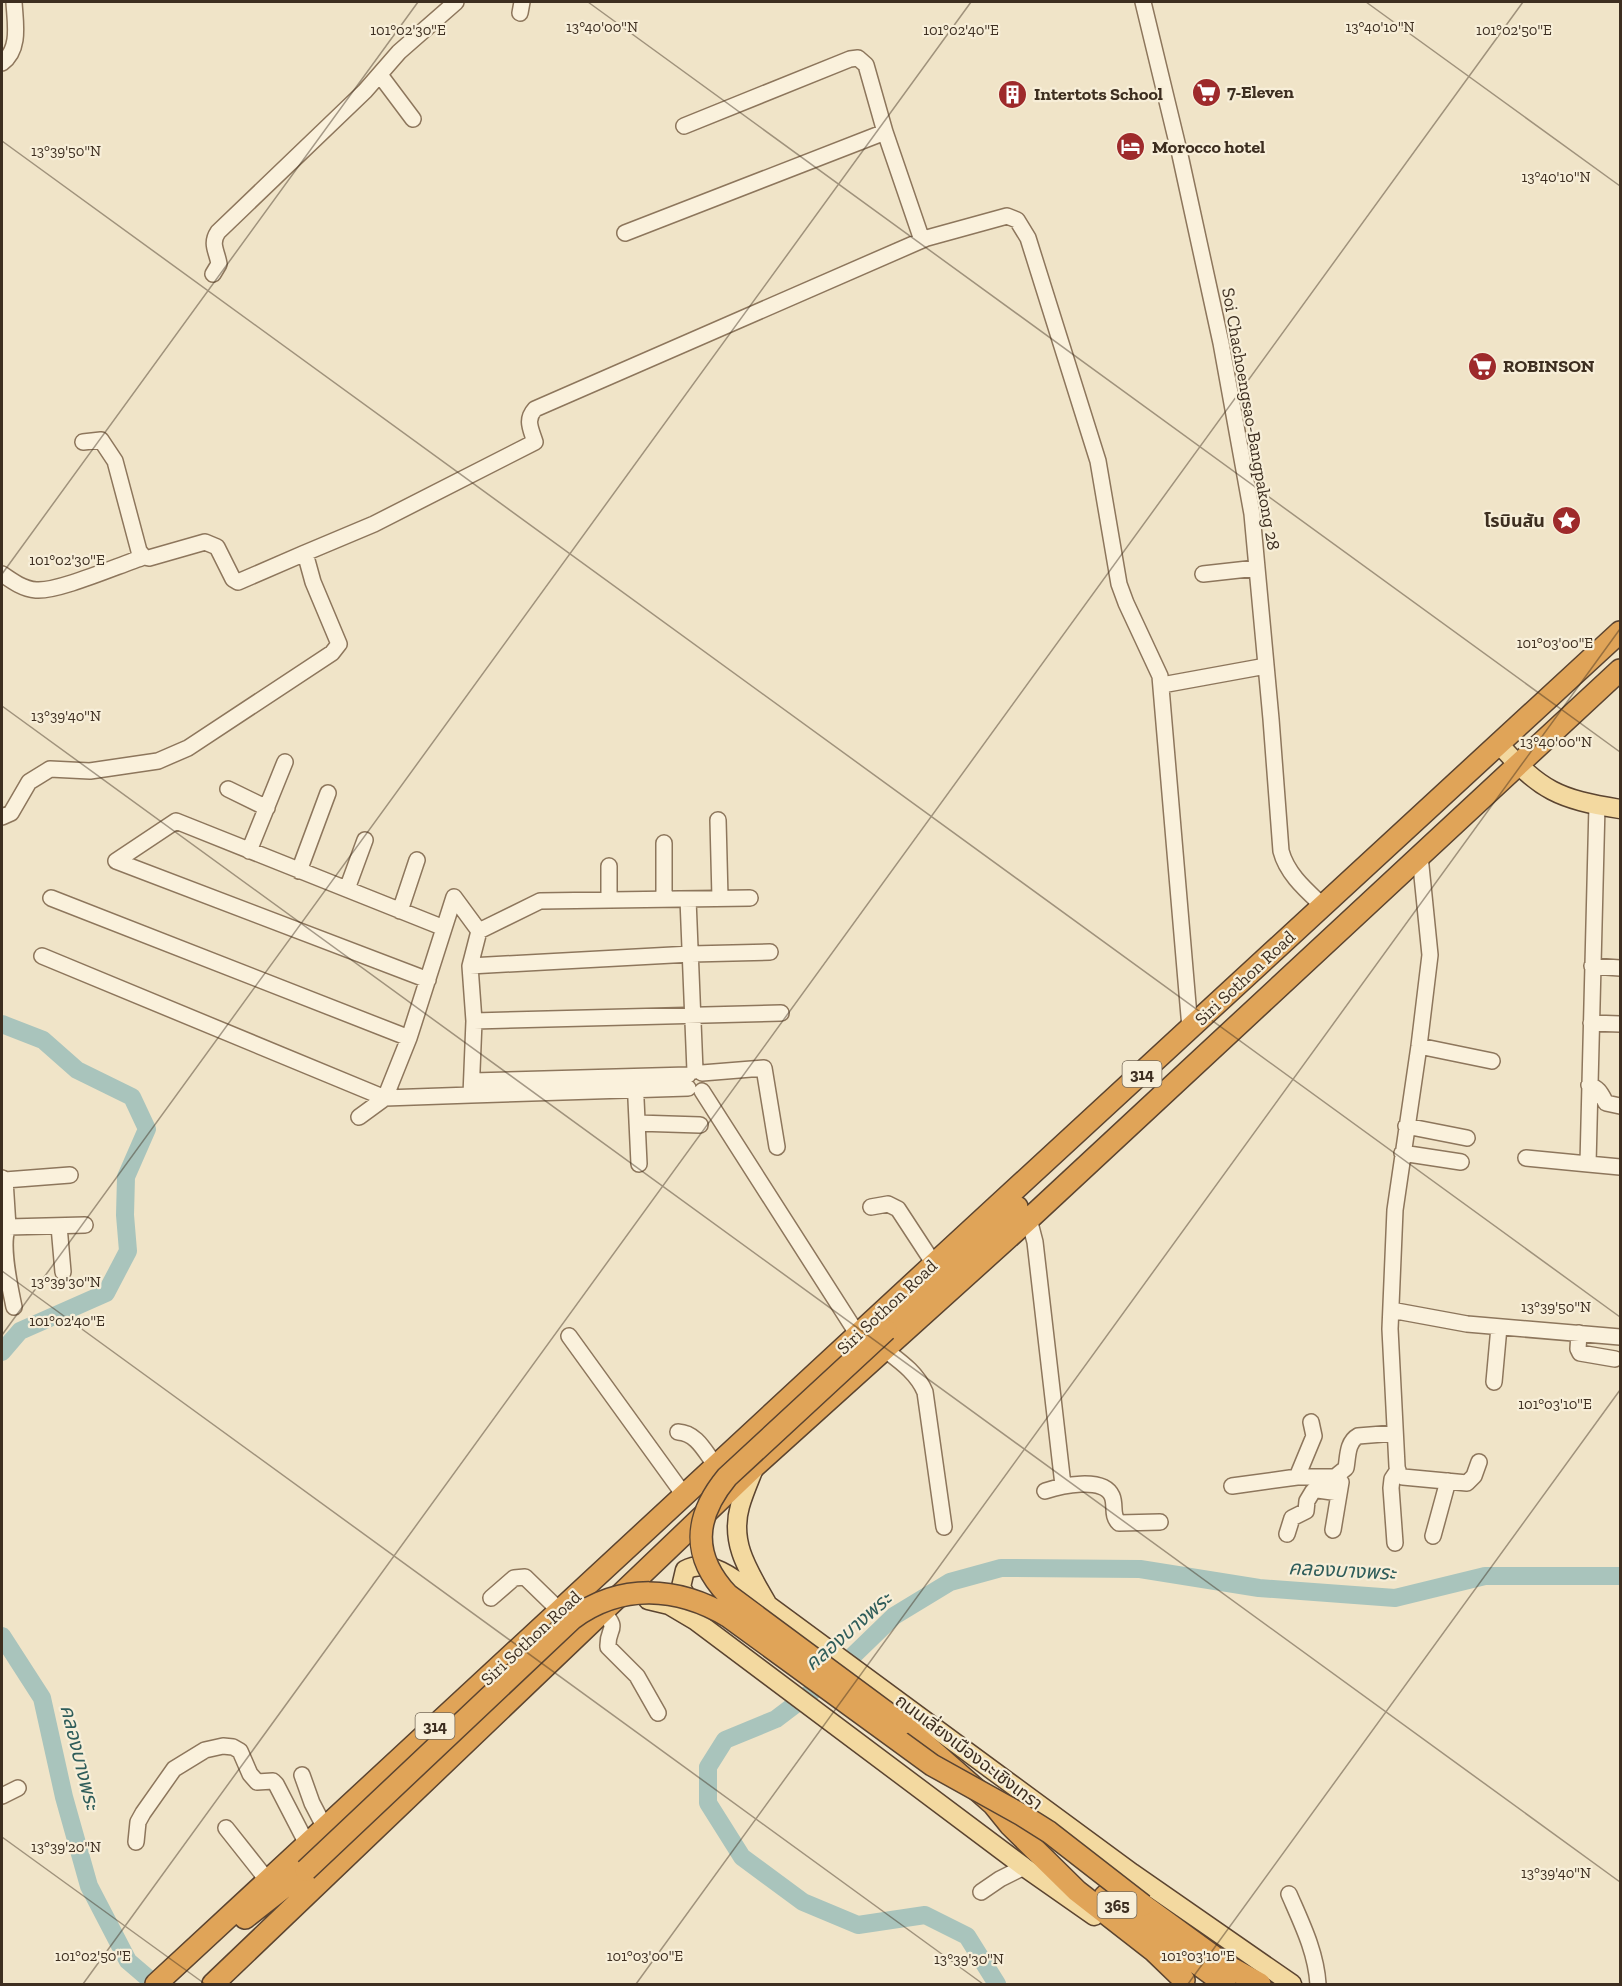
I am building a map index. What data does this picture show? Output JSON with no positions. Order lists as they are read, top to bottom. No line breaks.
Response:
{"streets":{"highway":["Siri Sothon Road","314","ถนนเลี่ยงเมืองฉะเชิงเทรา","365"],"street":["Soi Chachoengsao-Bangpakong 28"]},"crossings":[["Soi Chachoengsao-Bangpakong 28","Siri Sothon Road"],["Siri Sothon Road","ถนนเลี่ยงเมืองฉะเชิงเทรา"],["Siri Sothon Road","365"]],"water":["คลองบางพระ"],"places":{"supermarket":["7-Eleven","ROBINSON"],"building":["Intertots School"],"hotel":["Morocco hotel"],"place":["โรบินสัน"]},"coordinates":["13°40'00\"N","13°40'10\"N","101°02'30\"E","101°02'40\"E","101°02'50\"E","13°39'50\"N","101°03'00\"E","13°39'40\"N","13°39'30\"N","101°03'10\"E","13°39'20\"N"]}
